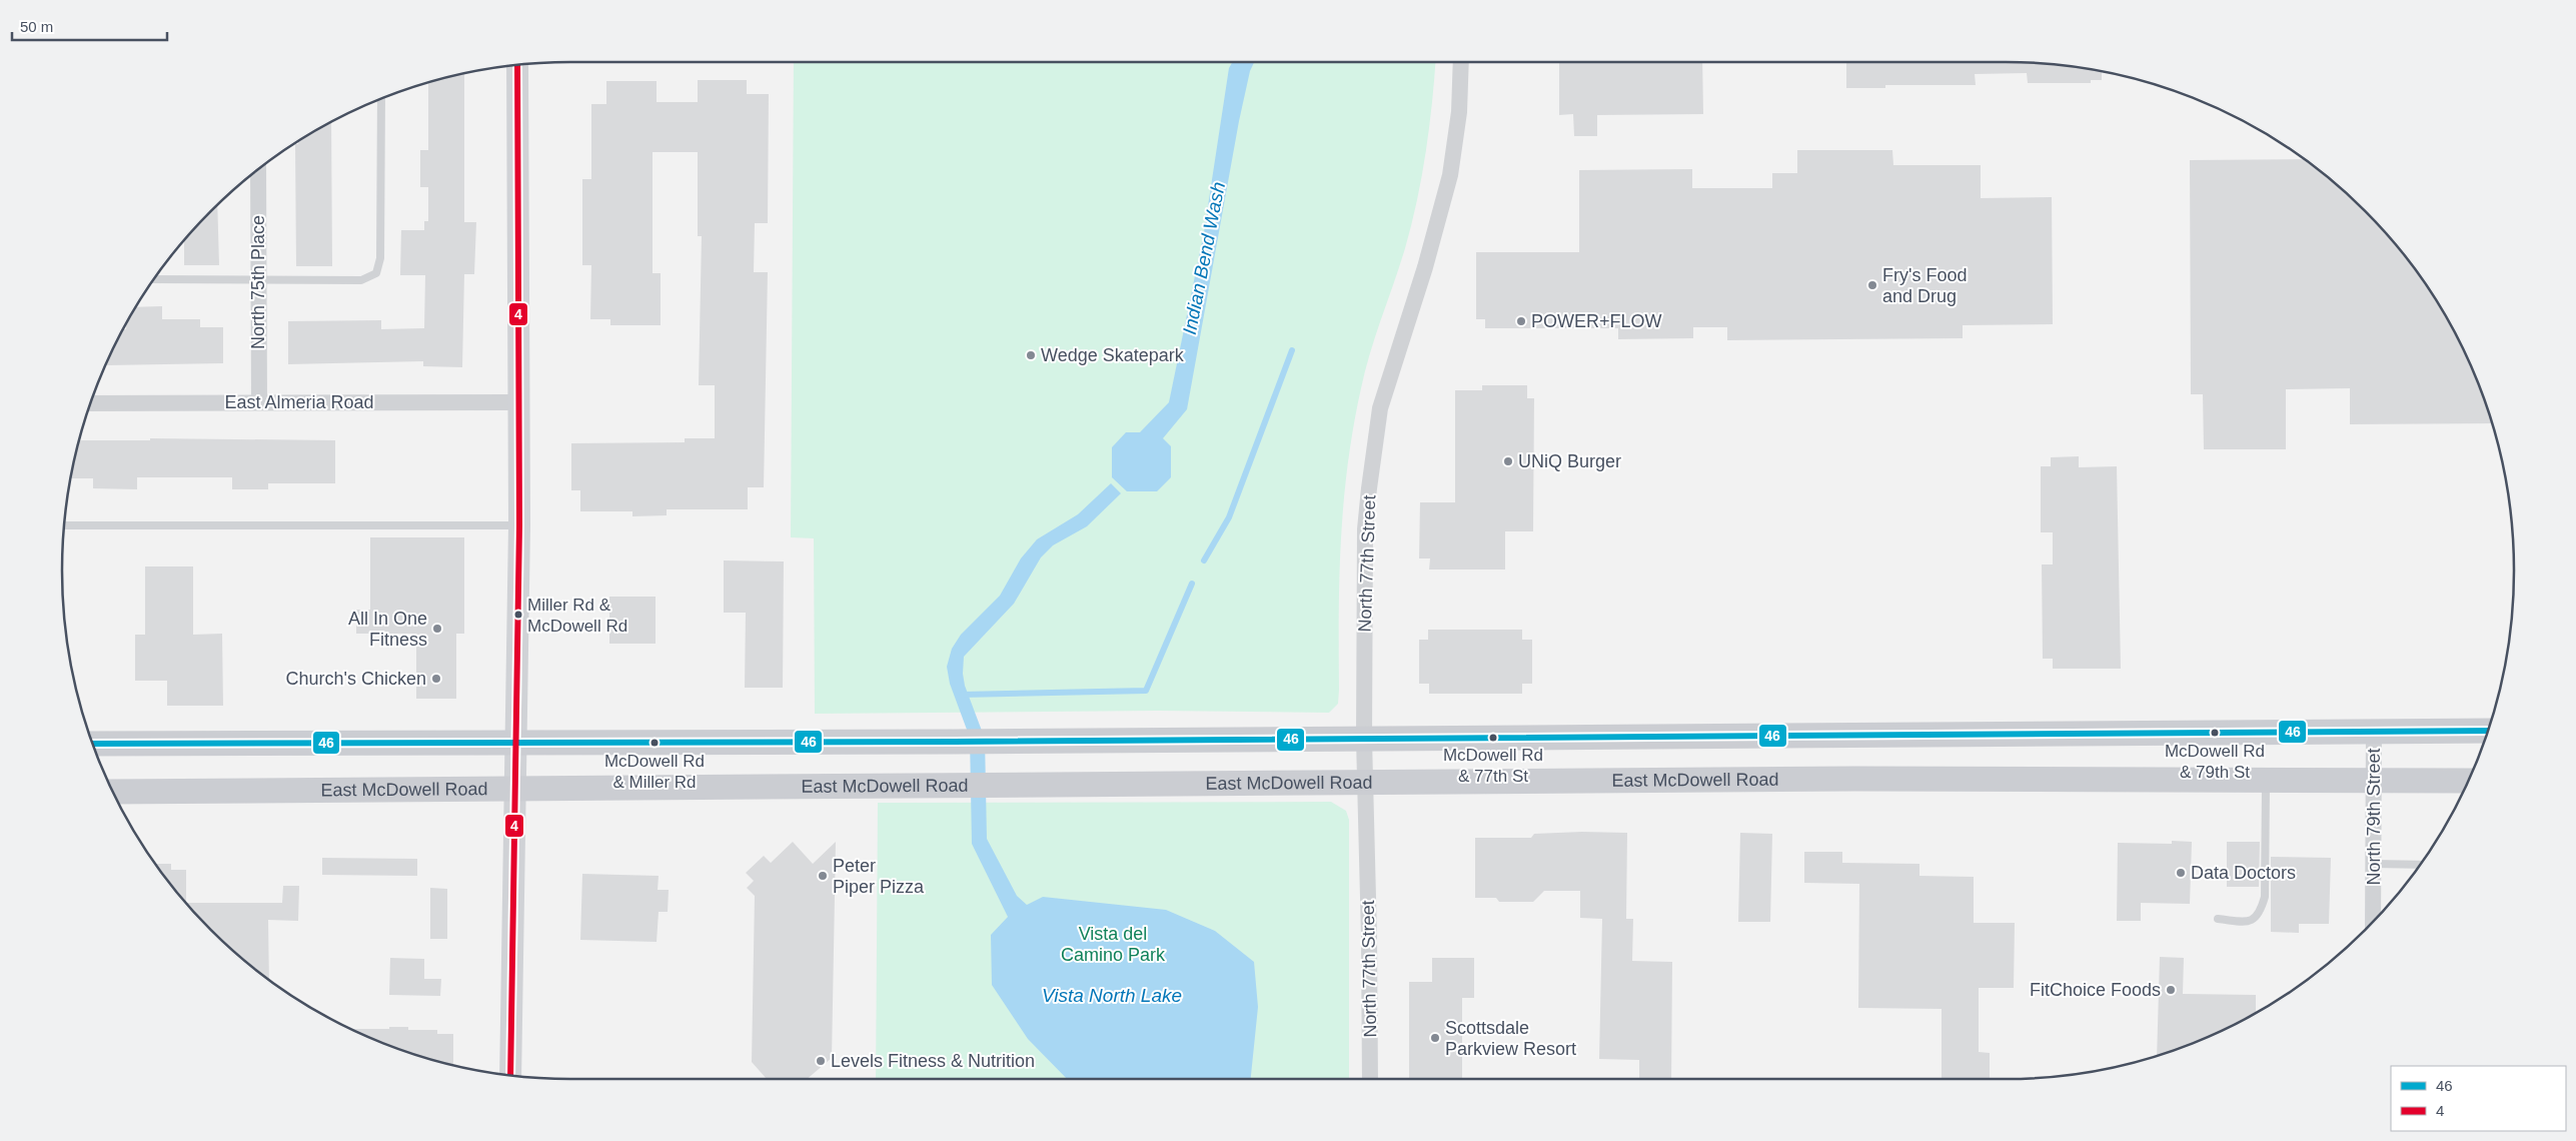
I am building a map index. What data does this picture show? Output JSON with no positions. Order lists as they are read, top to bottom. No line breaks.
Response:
{"streets":{"main road":["East McDowell Road"],"street":["North 75th Place","East Almeria Road","North 77th Street","North 79th Street"]},"crossings":[["North 75th Place","East Almeria Road"],["North 77th Street","East McDowell Road"],["East McDowell Road","North 79th Street"]],"water":["Indian Bend Wash","Vista North Lake"],"parks":["Vista del Camino Park"],"places":["Fry's Food and Drug","POWER+FLOW","Wedge Skatepark","UNiQ Burger","Miller Rd & McDowell Rd","All In One Fitness","Church's Chicken","McDowell Rd & 79th St","McDowell Rd & 77th St","McDowell Rd & Miller Rd","Data Doctors","Peter Piper Pizza","FitChoice Foods","Scottsdale Parkview Resort","Levels Fitness & Nutrition"],"lines":["transit line 4","transit line 46"],"legend":["46","4"],"scale_bar":"50 m"}
